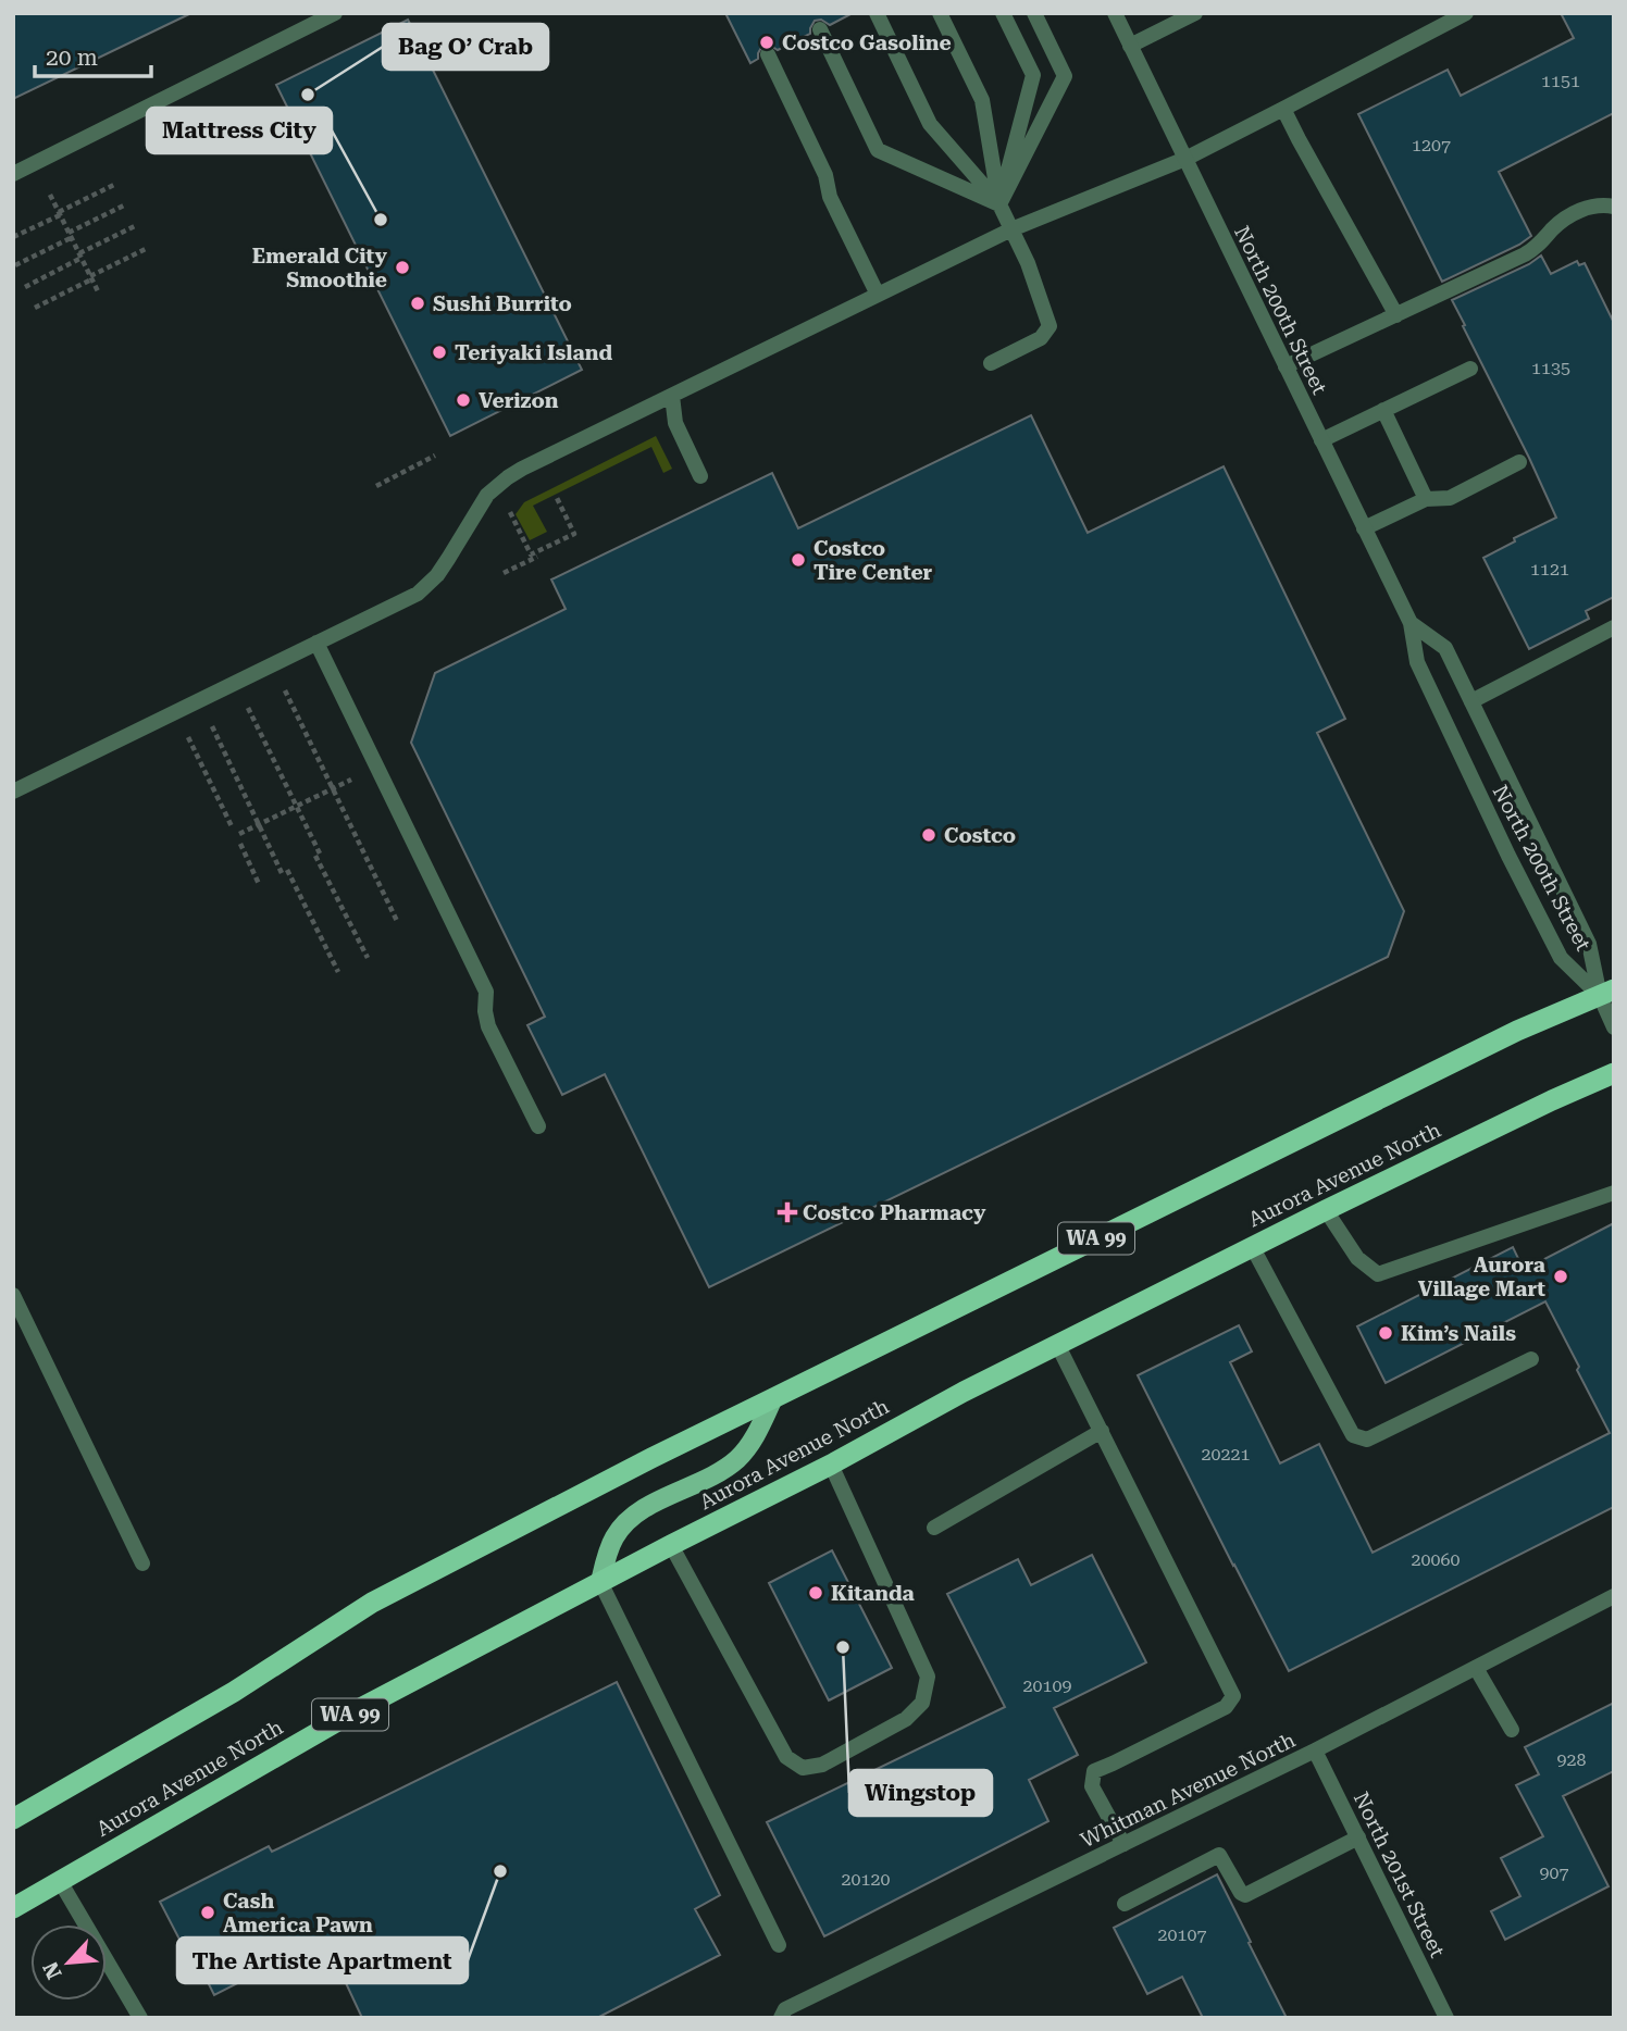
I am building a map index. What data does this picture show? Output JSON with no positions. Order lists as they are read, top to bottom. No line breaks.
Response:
{"streets":{"highway":["Aurora Avenue North","WA 99"],"street":["North 200th Street","Whitman Avenue North","North 201st Street"]},"crossings":[["North 200th Street","WA 99"],["Whitman Avenue North","North 201st Street"]],"places":{"other":["Costco Gasoline","Bag O’ Crab","Mattress City","Emerald City Smoothie","Sushi Burrito","Teriyaki Island","Verizon","Costco Tire Center","Costco","Aurora Village Mart","Kim’s Nails","Kitanda","Wingstop","The Artiste Apartment","Cash America Pawn"],"health":["Costco Pharmacy"]},"house_numbers":["1151","1207","1135","1121","20221","20060","20109","928","907","20120","20107"],"scale_bar":"20 m","north":"bottom left"}
